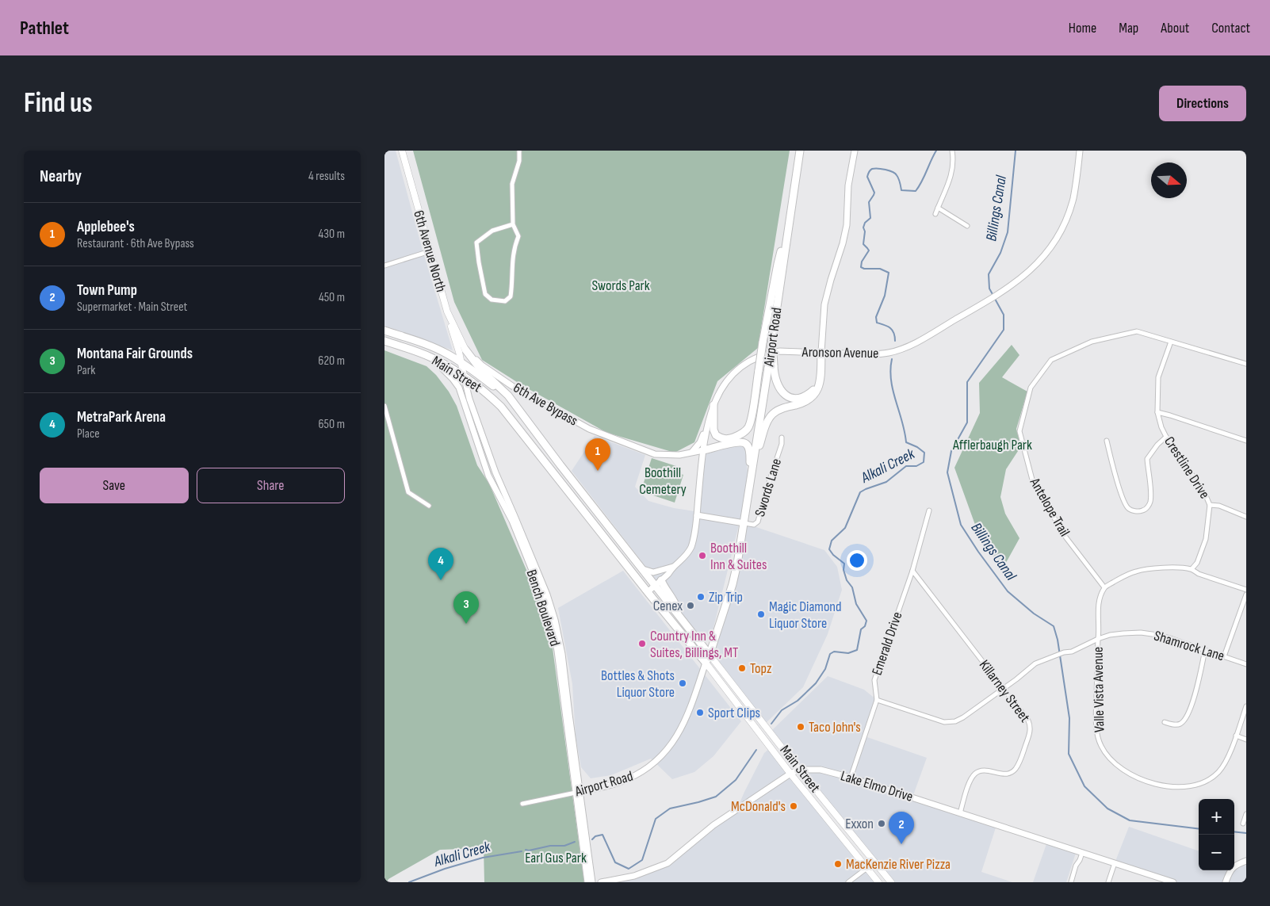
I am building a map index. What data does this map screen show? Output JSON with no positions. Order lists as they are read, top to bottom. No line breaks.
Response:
{"streets":{"highway":["Airport Road","Main Street"],"main road":["6th Avenue North","Aronson Avenue","6th Ave Bypass","Swords Lane","Bench Boulevard","Lake Elmo Drive"],"street":["Crestline Drive","Antelope Trail","Emerald Drive","Shamrock Lane","Valle Vista Avenue","Killarney Street"]},"crossings":[["6th Avenue North","6th Ave Bypass"],["Airport Road","Main Street"],["Airport Road","Swords Lane"],["Airport Road","Bench Boulevard"],["Aronson Avenue","Main Street"],["Aronson Avenue","6th Ave Bypass"],["Aronson Avenue","Swords Lane"],["Main Street","Bench Boulevard"],["Main Street","Lake Elmo Drive"],["Crestline Drive","Antelope Trail"],["Antelope Trail","Valle Vista Avenue"],["Emerald Drive","Killarney Street"],["Emerald Drive","Lake Elmo Drive"],["Shamrock Lane","Valle Vista Avenue"],["Shamrock Lane","Killarney Street"],["Killarney Street","Lake Elmo Drive"]],"water":["Billings Canal","Alkali Creek"],"parks":["Swords Park","Afflerbaugh Park","Boothill Cemetery","Earl Gus Park"],"places":["Boothill Inn & Suites","Zip Trip","Cenex","Magic Diamond Liquor Store","Country Inn & Suites, Billings, MT","Topz","Bottles & Shots Liquor Store","Sport Clips","Taco John's","McDonald's","Exxon","MacKenzie River Pizza"],"north":"right","page":{"header":"Pathlet","nav":["Home","Map","About","Contact"],"buttons":["Directions",["Save","Share"]],"title":"Find us","heading":["Nearby","4 results"],"list":[{"mark":"1","name":"Applebee's","note":"Restaurant · 6th Ave Bypass","value":"430 m"},{"mark":"2","name":"Town Pump","note":"Supermarket · Main Street","value":"450 m"},{"mark":"3","name":"Montana Fair Grounds","note":"Park","value":"620 m"},{"mark":"4","name":"MetraPark Arena","note":"Place","value":"650 m"}],"pins":["1","4","3","2"],"map_buttons":["+","−"]}}
